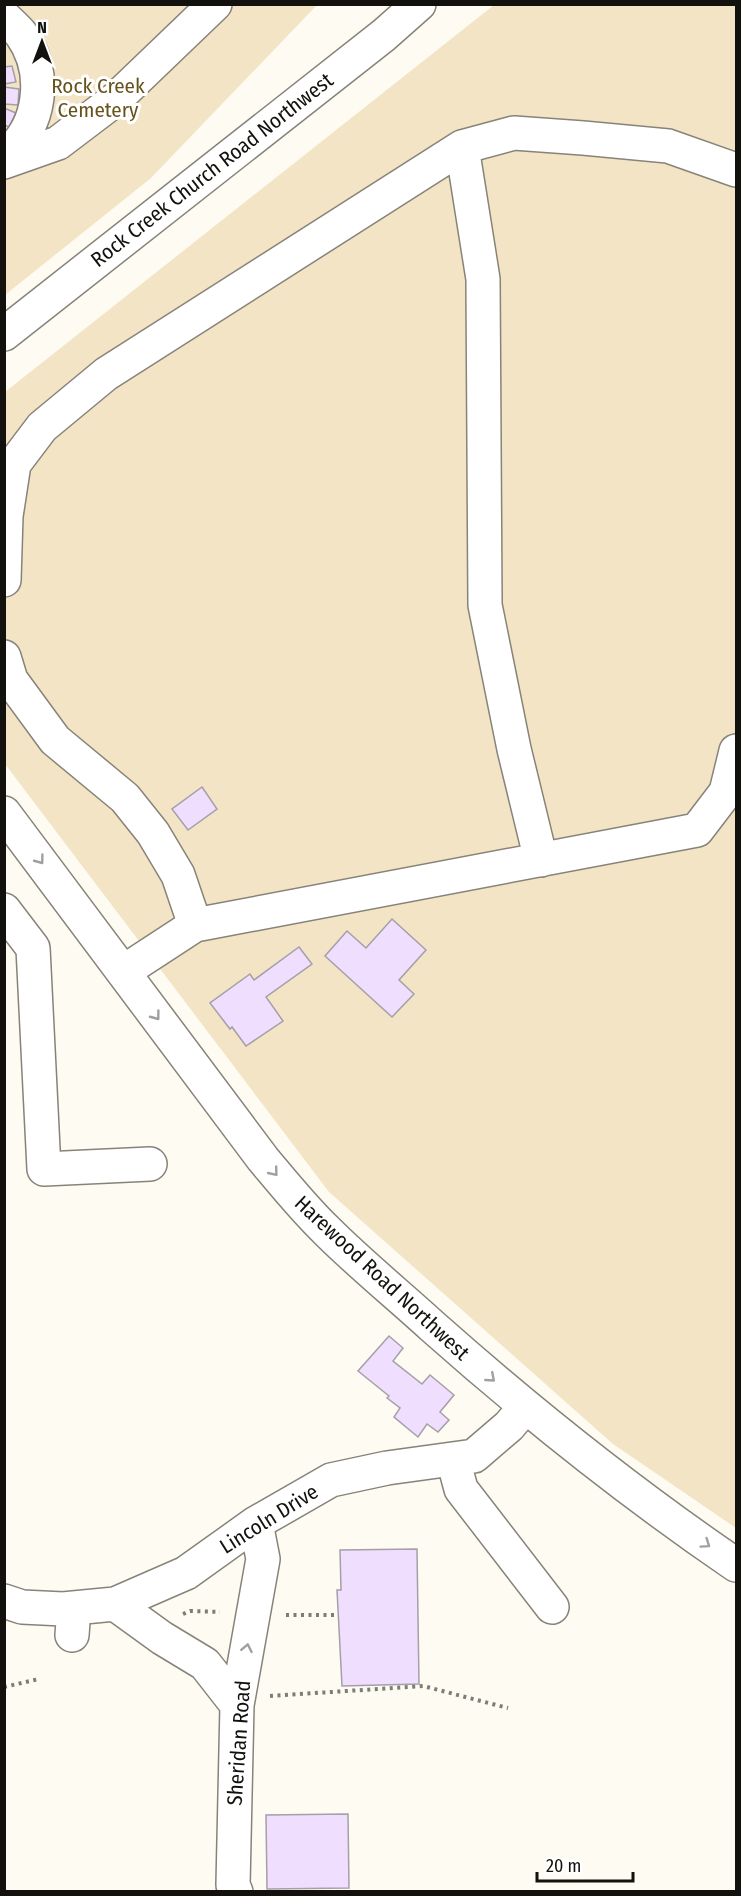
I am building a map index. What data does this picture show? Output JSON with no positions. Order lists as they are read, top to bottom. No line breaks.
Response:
{"streets":{"street":["Rock Creek Church Road Northwest","Harewood Road Northwest","Lincoln Drive","Sheridan Road"]},"crossings":[["Harewood Road Northwest","Lincoln Drive"],["Lincoln Drive","Sheridan Road"]],"one_way":["Sheridan Road"],"parks":["Rock Creek Cemetery"],"scale_bar":"20 m","north":"top"}
